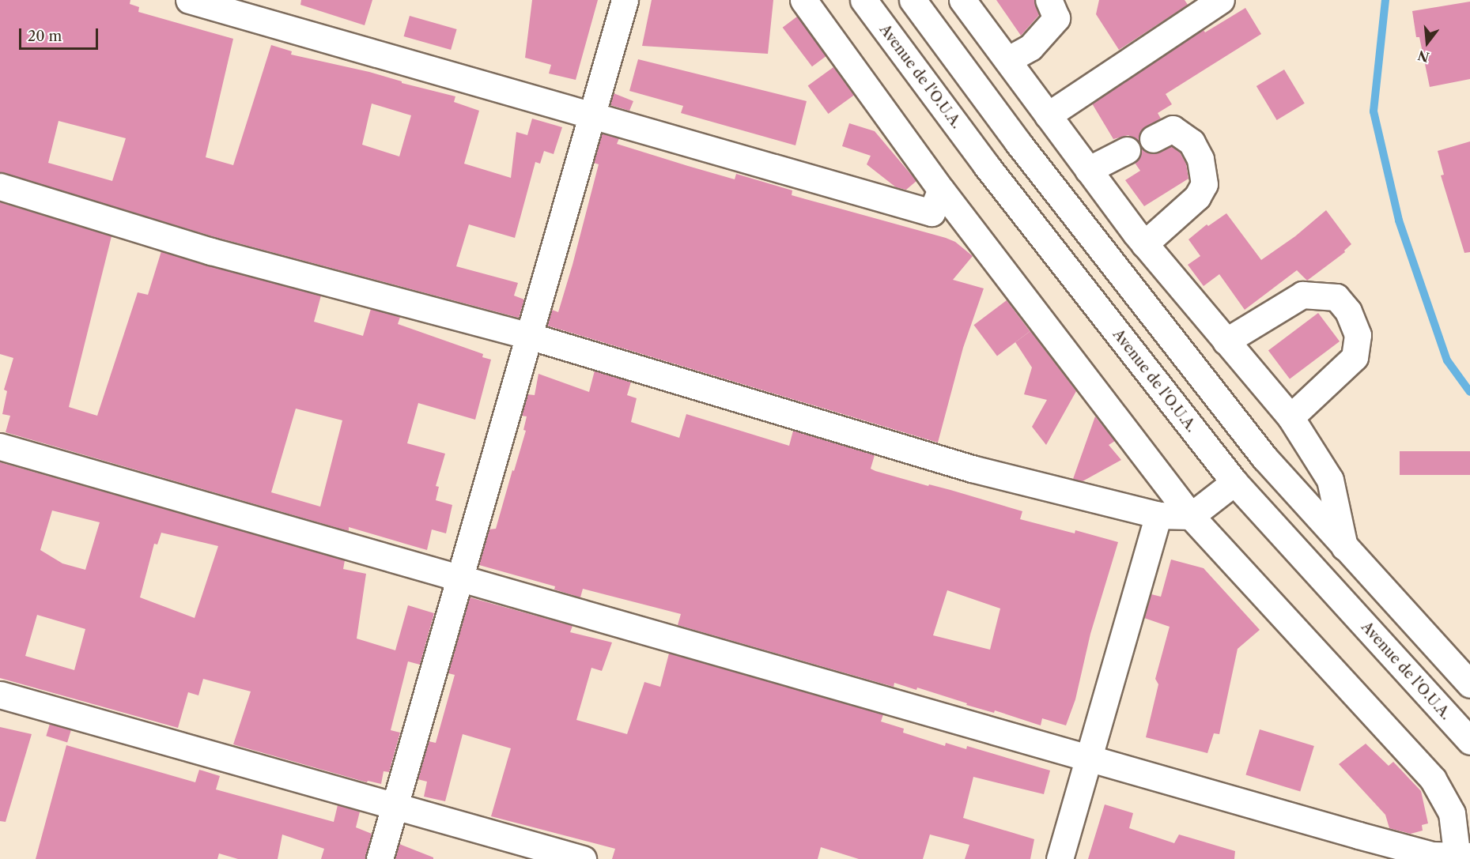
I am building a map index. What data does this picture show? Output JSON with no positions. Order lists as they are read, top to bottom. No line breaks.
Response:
{"streets":{"main road":["Avenue de l'O.U.A."]},"scale_bar":"20 m","north":"bottom"}
